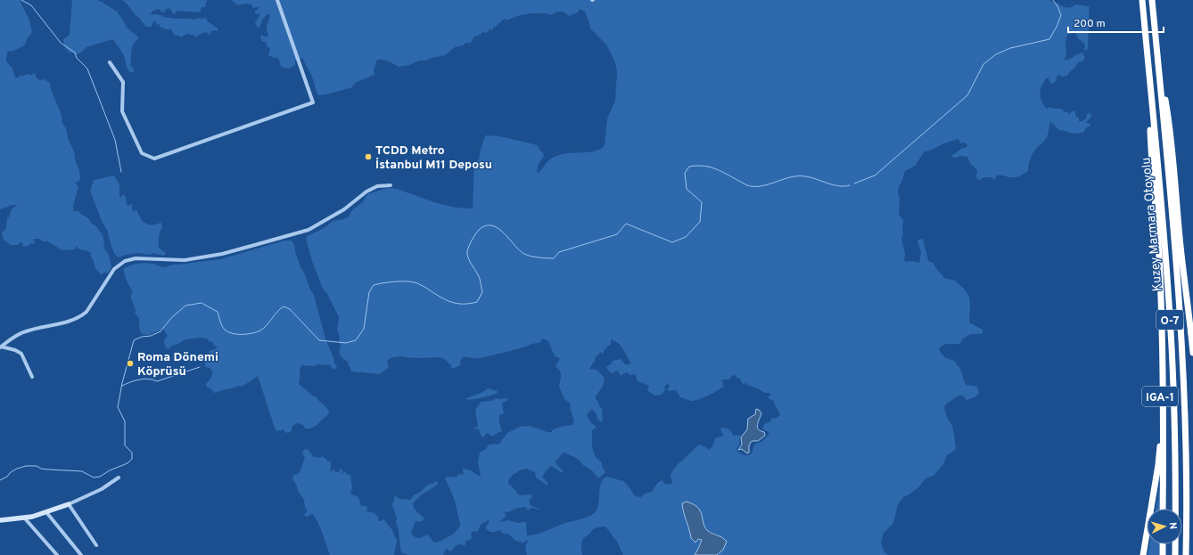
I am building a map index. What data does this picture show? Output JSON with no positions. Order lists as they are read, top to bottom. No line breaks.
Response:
{"streets":{"highway":["Kuzey Marmara Otoyolu","O-7","IGA-1"]},"places":["TCDD Metro İstanbul M11 Deposu","Roma Dönemi Köprüsü"],"scale_bar":"200 m","north":"right"}
